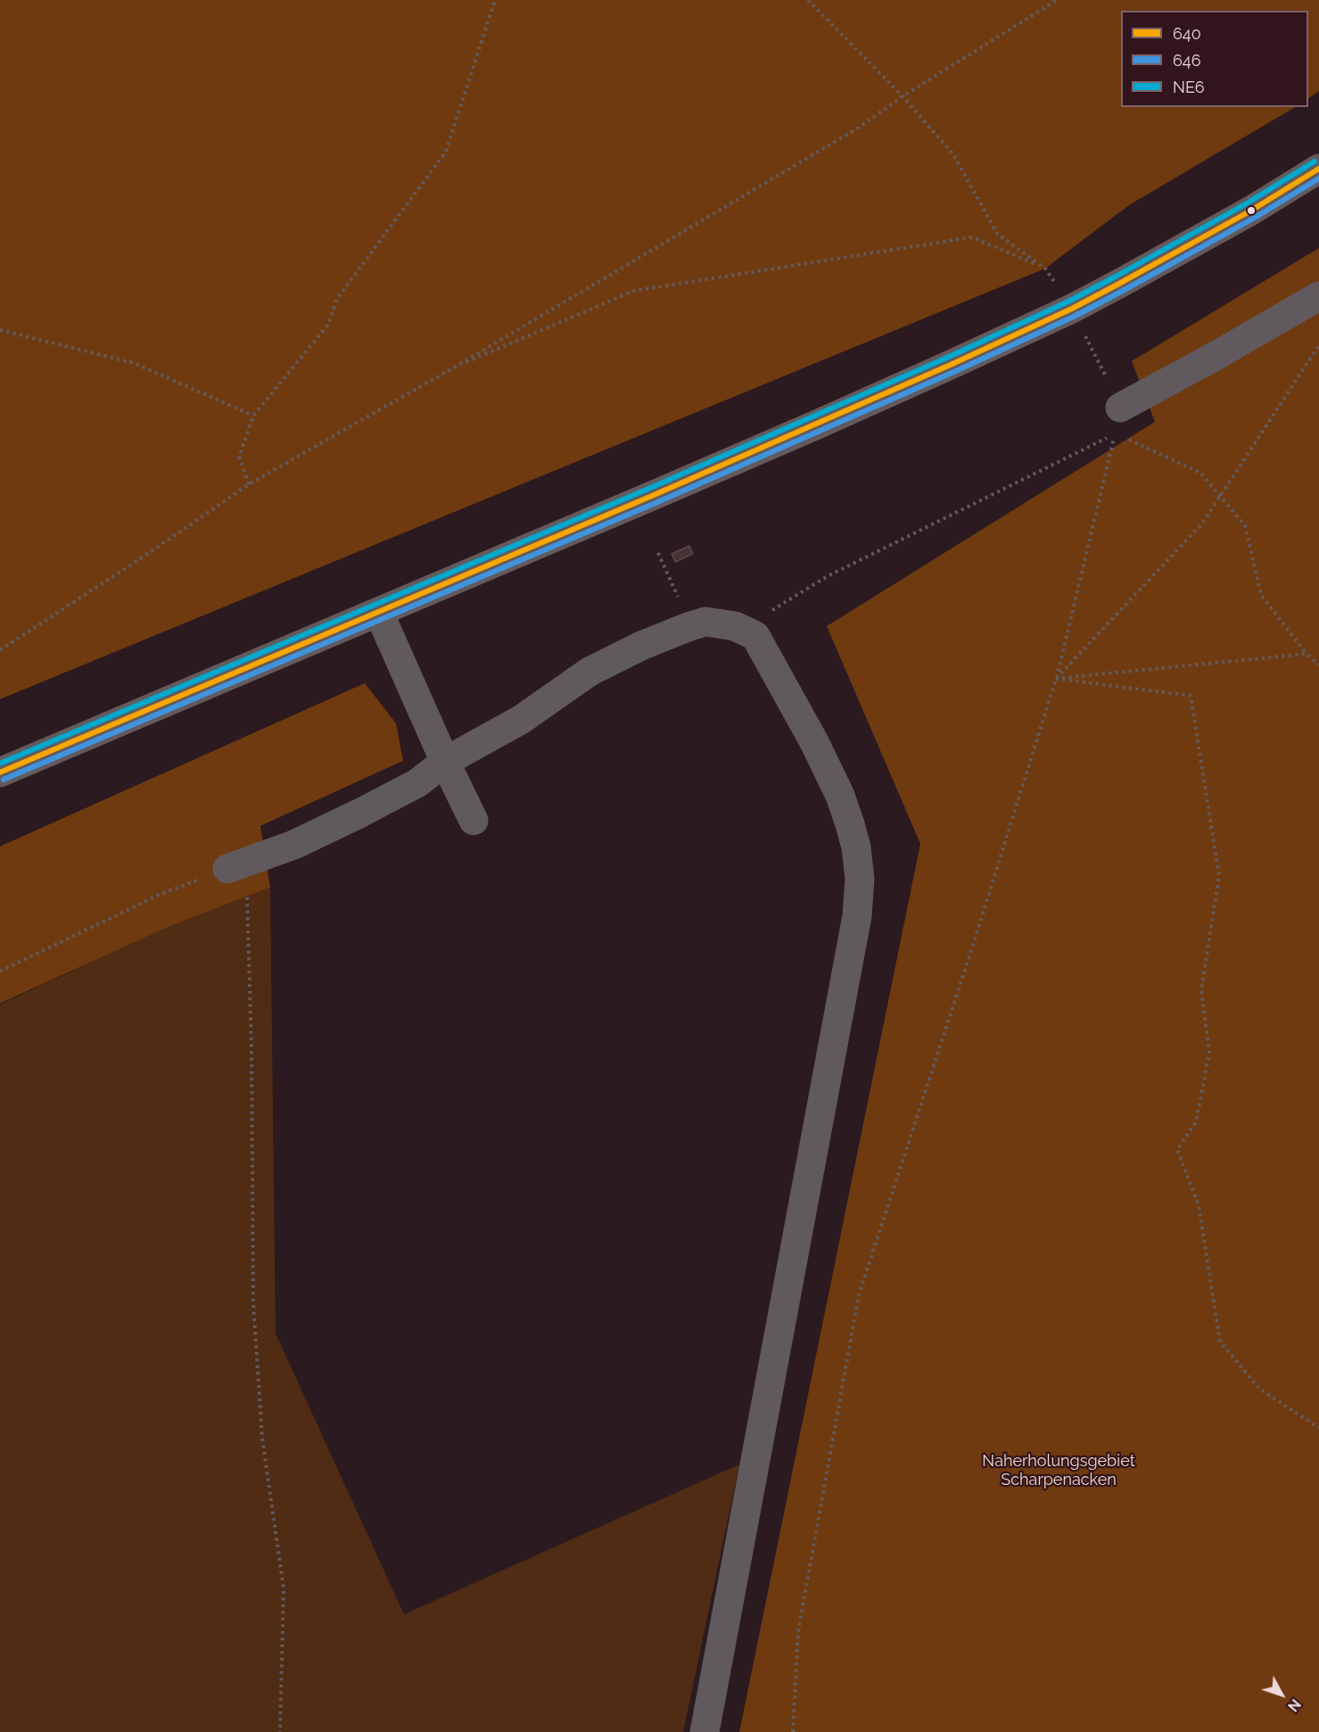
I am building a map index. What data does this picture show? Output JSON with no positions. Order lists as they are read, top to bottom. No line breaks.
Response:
{"parks":["Naherholungsgebiet Scharpenacken"],"lines":["transit line NE6","transit line 640","transit line 646"],"legend":["640","646","NE6"],"north":"bottom right"}
